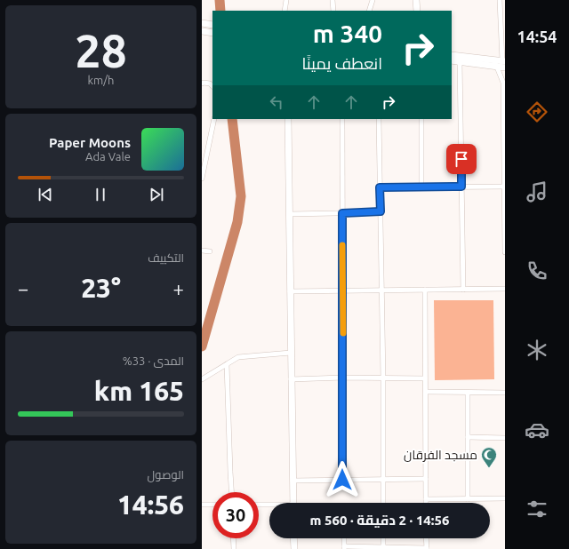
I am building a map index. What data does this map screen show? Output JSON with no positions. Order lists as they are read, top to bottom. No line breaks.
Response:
{"places":{"mosque":["مسجد الفرقان"]},"page":{"tabs":"14:54","tile":[["28","km/h"],"التكييف",["المدى · 33%","165 km"],["الوصول","14:56"]],"turn":["340 m","انعطف يمينًا"],"song":["Paper Moons","Ada Vale"],"heat":["−","23°","+"],"limit":"30","trip":"14:56 · 2 دقيقة · 560 m"}}
